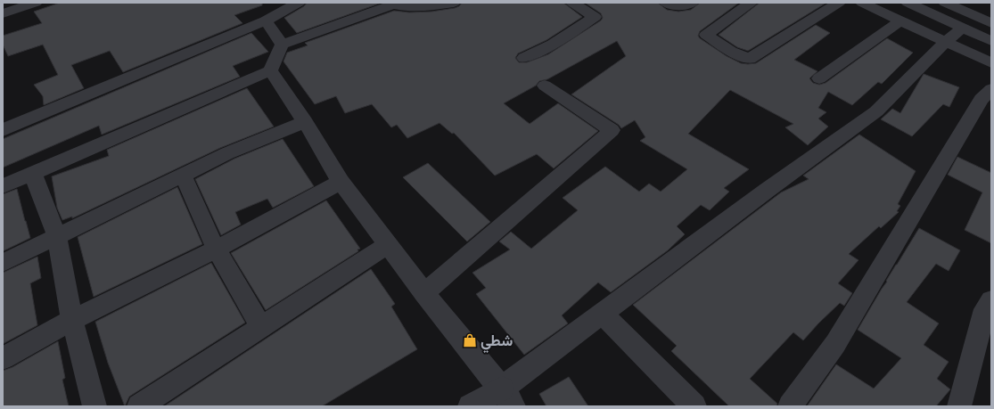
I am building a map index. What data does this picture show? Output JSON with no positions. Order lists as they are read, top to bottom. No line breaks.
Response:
{"places":{"shop":["شطي"]}}
